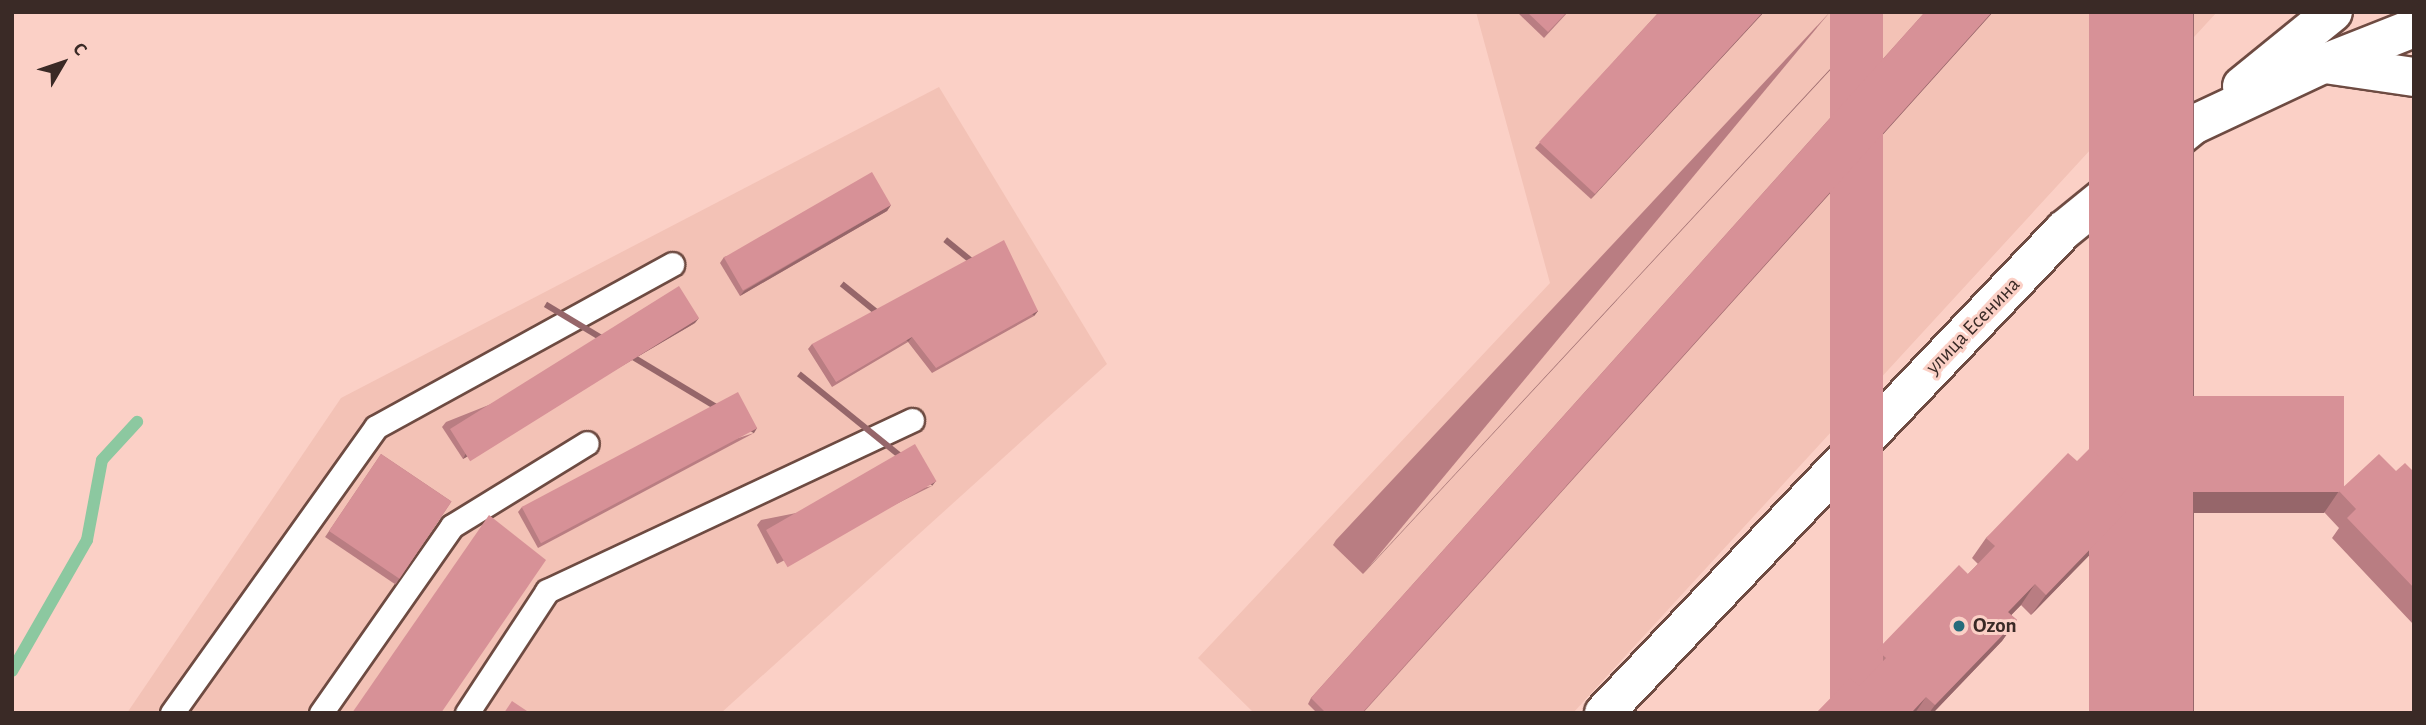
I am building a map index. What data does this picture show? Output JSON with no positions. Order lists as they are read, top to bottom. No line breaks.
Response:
{"streets":{"street":["улица Есенина"]},"places":["Ozon"],"north":"top right"}
